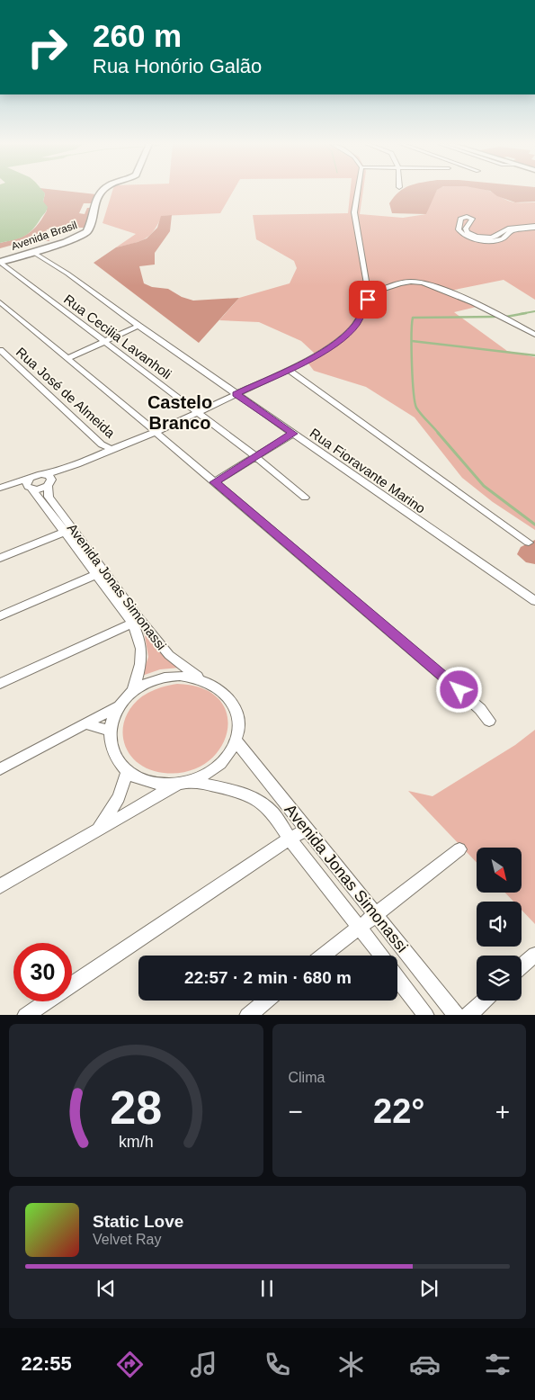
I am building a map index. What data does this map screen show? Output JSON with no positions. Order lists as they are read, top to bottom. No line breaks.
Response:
{"streets":{"main road":["Avenida Brasil"],"street":["Rua Cecilia Lavanholi","Rua José de Almeida","Rua Fioravante Marino","Avenida Jonas Simonassi"]},"crossings":[["Avenida Brasil","Rua Cecilia Lavanholi"],["Avenida Brasil","Rua Fioravante Marino"]],"districts":["Castelo Branco"],"north":"bottom right","page":{"turn":["260 m","Rua Honório Galão"],"limit":"30","trip":"22:57 · 2 min · 680 m","tile":"Clima","heat":["−","22°","+"],"song":["Static Love","Velvet Ray"],"tabs":"22:55","gauge":["28","km/h"]}}
